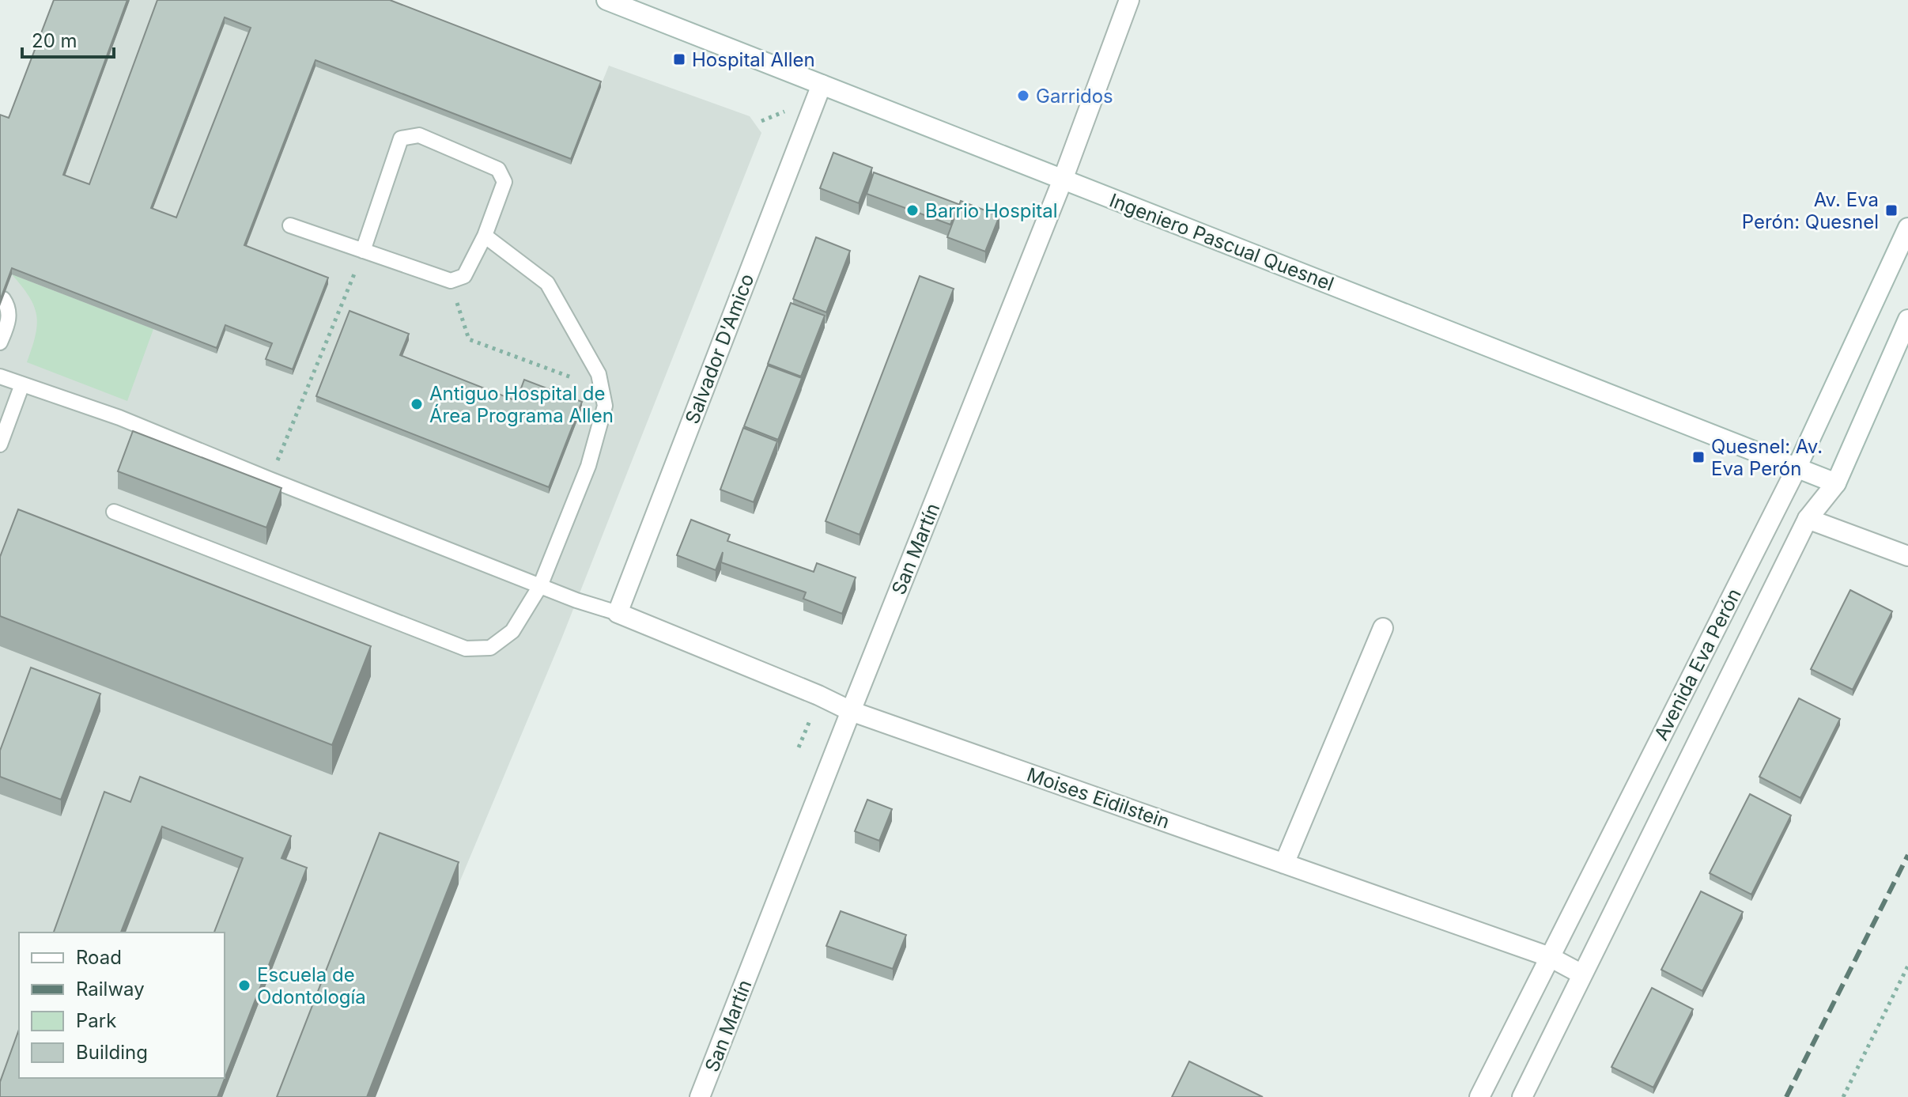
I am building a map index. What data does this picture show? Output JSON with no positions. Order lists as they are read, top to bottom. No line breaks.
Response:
{"streets":{"street":["Ingeniero Pascual Quesnel","Salvador D'Amico","San Martín","Avenida Eva Perón","Moises Eidilstein"]},"crossings":[["Ingeniero Pascual Quesnel","Salvador D'Amico"],["Ingeniero Pascual Quesnel","San Martín"],["Ingeniero Pascual Quesnel","Avenida Eva Perón"],["Salvador D'Amico","Moises Eidilstein"],["San Martín","Moises Eidilstein"],["Avenida Eva Perón","Moises Eidilstein"]],"places":{"transit":["Hospital Allen","Av. Eva Perón: Quesnel","Quesnel: Av. Eva Perón"],"other":["Garridos","Barrio Hospital","Antiguo Hospital de Área Programa Allen","Escuela de Odontología"]},"legend":["Road","Railway","Park","Building"],"scale_bar":"20 m"}
